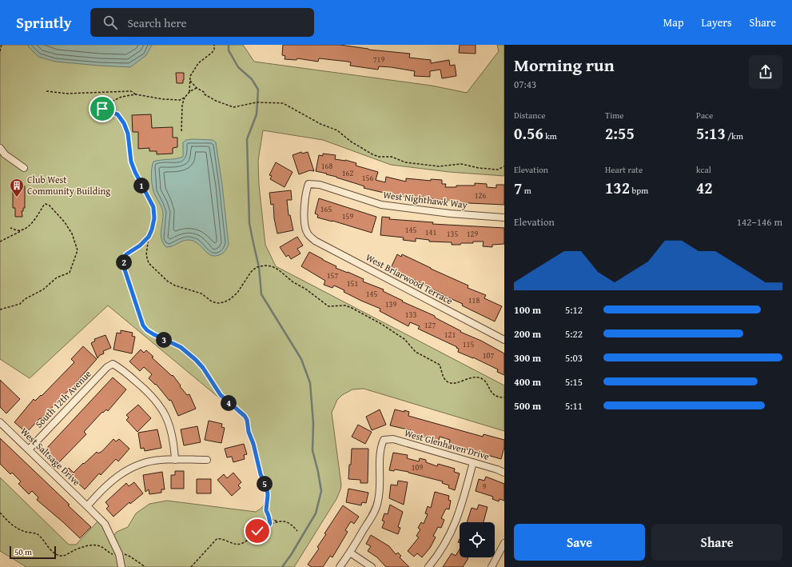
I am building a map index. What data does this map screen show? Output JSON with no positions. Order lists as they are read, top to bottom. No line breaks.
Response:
{"streets":{"street":["West Nighthawk Way","West Briarwood Terrace","South 12th Avenue","West Glenhaven Drive","West Saltsage Drive"]},"crossings":[["West Nighthawk Way","West Briarwood Terrace"],["South 12th Avenue","West Saltsage Drive"]],"places":{"building":["Club West Community Building"]},"house_numbers":["719","168","162","156","126","165","159","145","141","135","129","157","151","145","118","139","133","127","121","115","107","109","9"],"scale_bar":"50 m","page":{"header":"Sprintly","search":"Search here","nav":["Map","Layers","Share"],"heading":["Morning run","07:43"],"stats":[["Distance","0.56 km"],["Time","2:55"],["Pace","5:13 /km"],["Elevation","7 m"],["Heart rate","132 bpm"],["kcal","42"]],"pins":["1","2","3","4","5"],"chart":["Elevation","142–146 m"],"list":[{"name":"100 m","note":"5:12"},{"name":"200 m","note":"5:22"},{"name":"300 m","note":"5:03"},{"name":"400 m","note":"5:15"},{"name":"500 m","note":"5:11"}],"buttons":["Save","Share"],"scale":"50 m"}}
